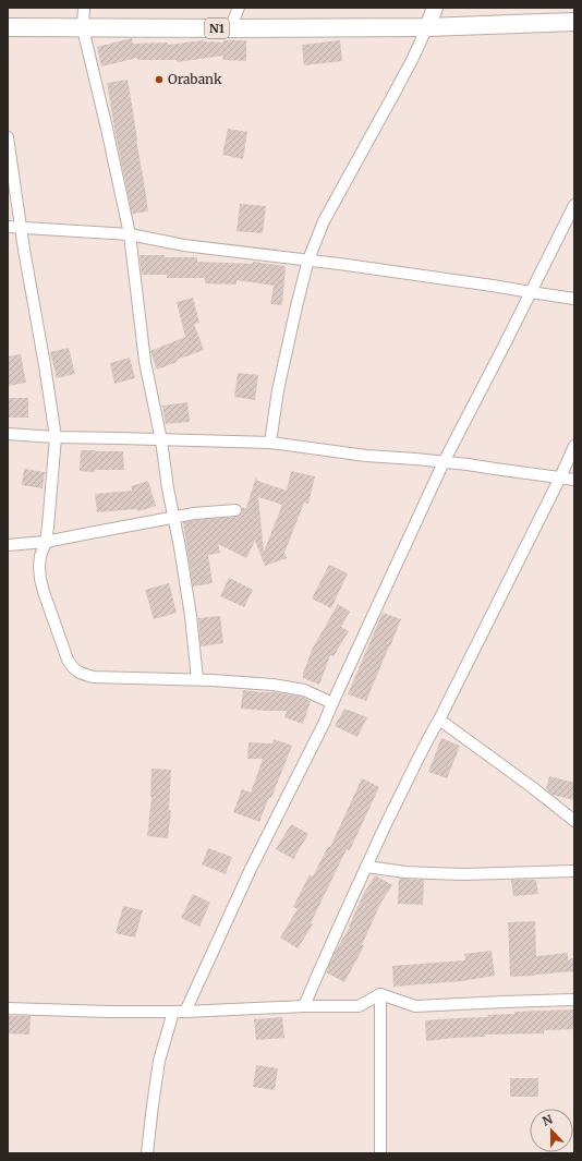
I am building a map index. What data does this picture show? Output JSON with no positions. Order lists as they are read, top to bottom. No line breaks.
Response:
{"streets":{"main road":["N1"]},"places":["Orabank"],"north":"top"}
